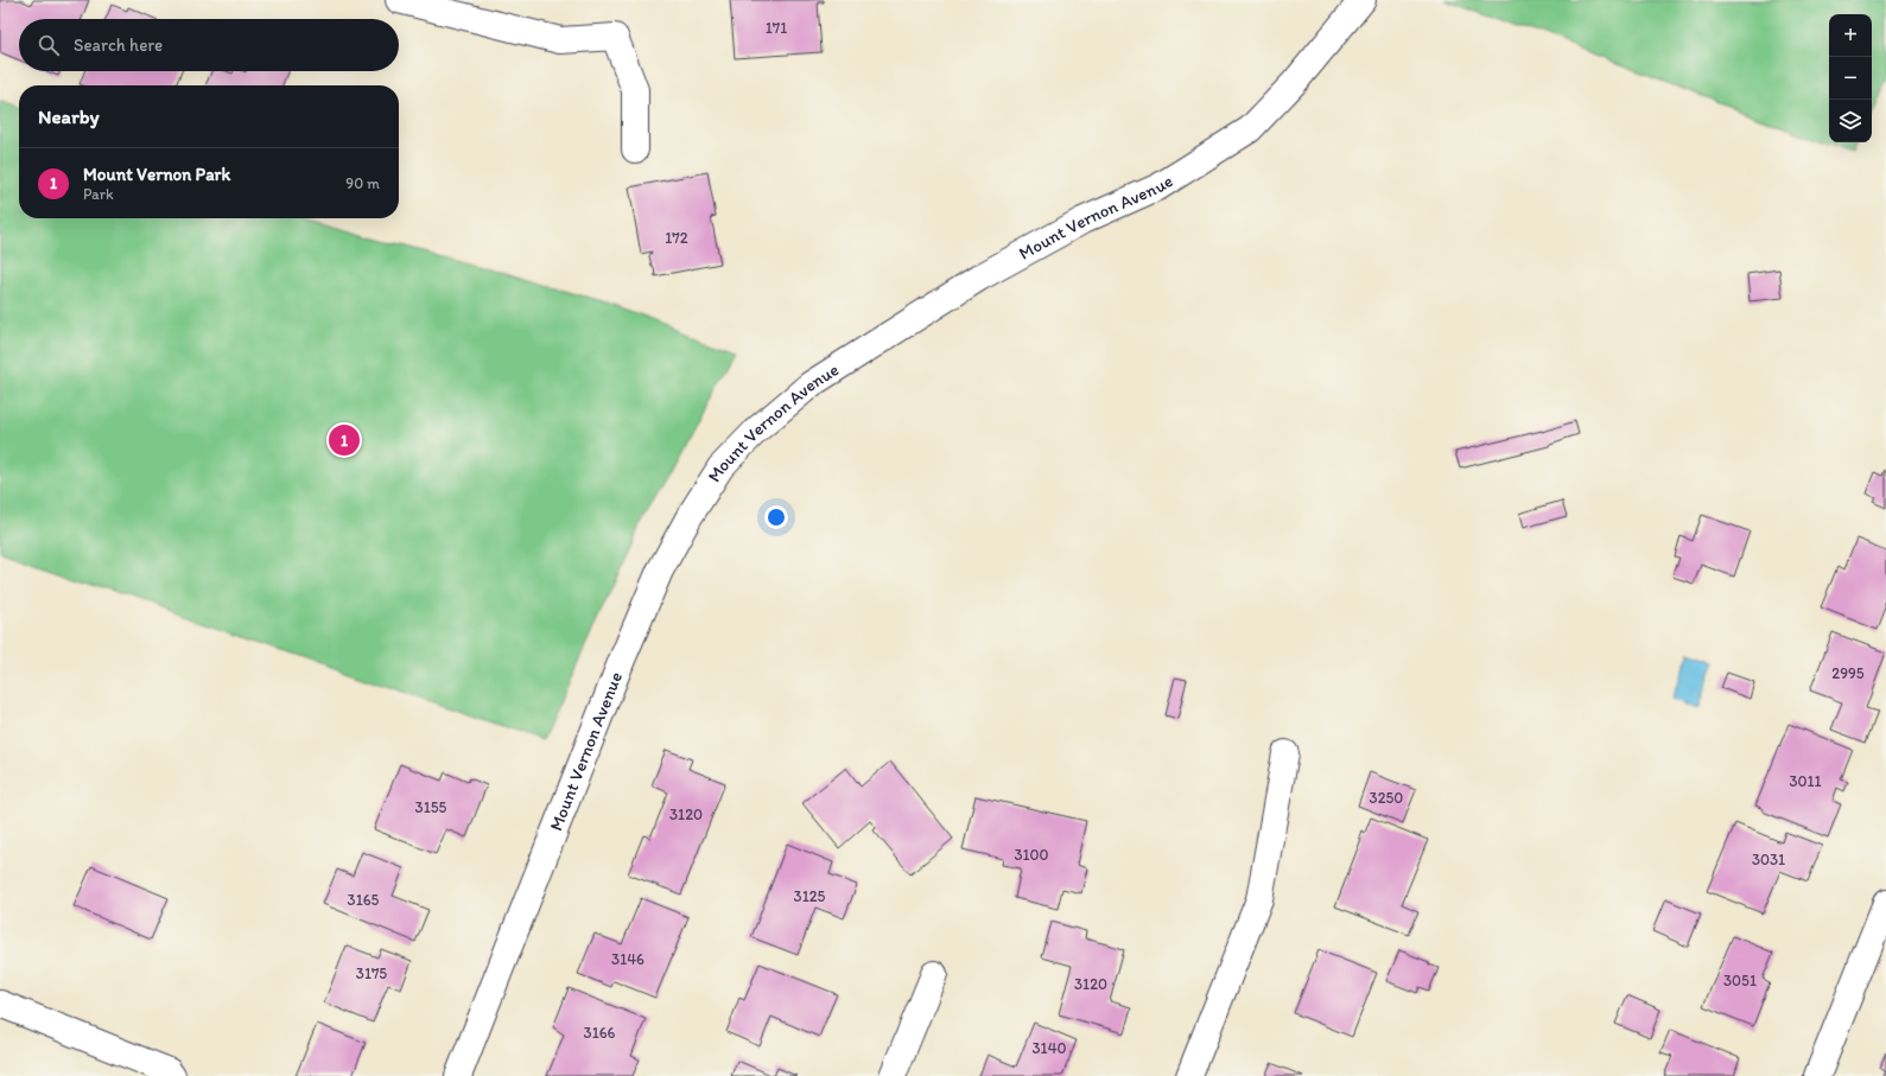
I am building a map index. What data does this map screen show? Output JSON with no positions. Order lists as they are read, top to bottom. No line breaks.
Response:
{"streets":{"street":["Mount Vernon Avenue"]},"house_numbers":["171","172","2995","3011","3250","3155","3120","3100","3031","3125","3165","3146","3175","3051","3120","3166","3140"],"page":{"map_buttons":["+","−"],"search":"Search here","heading":"Nearby","list":[{"mark":"1","name":"Mount Vernon Park","note":"Park","value":"90 m"}],"pins":"1"}}
